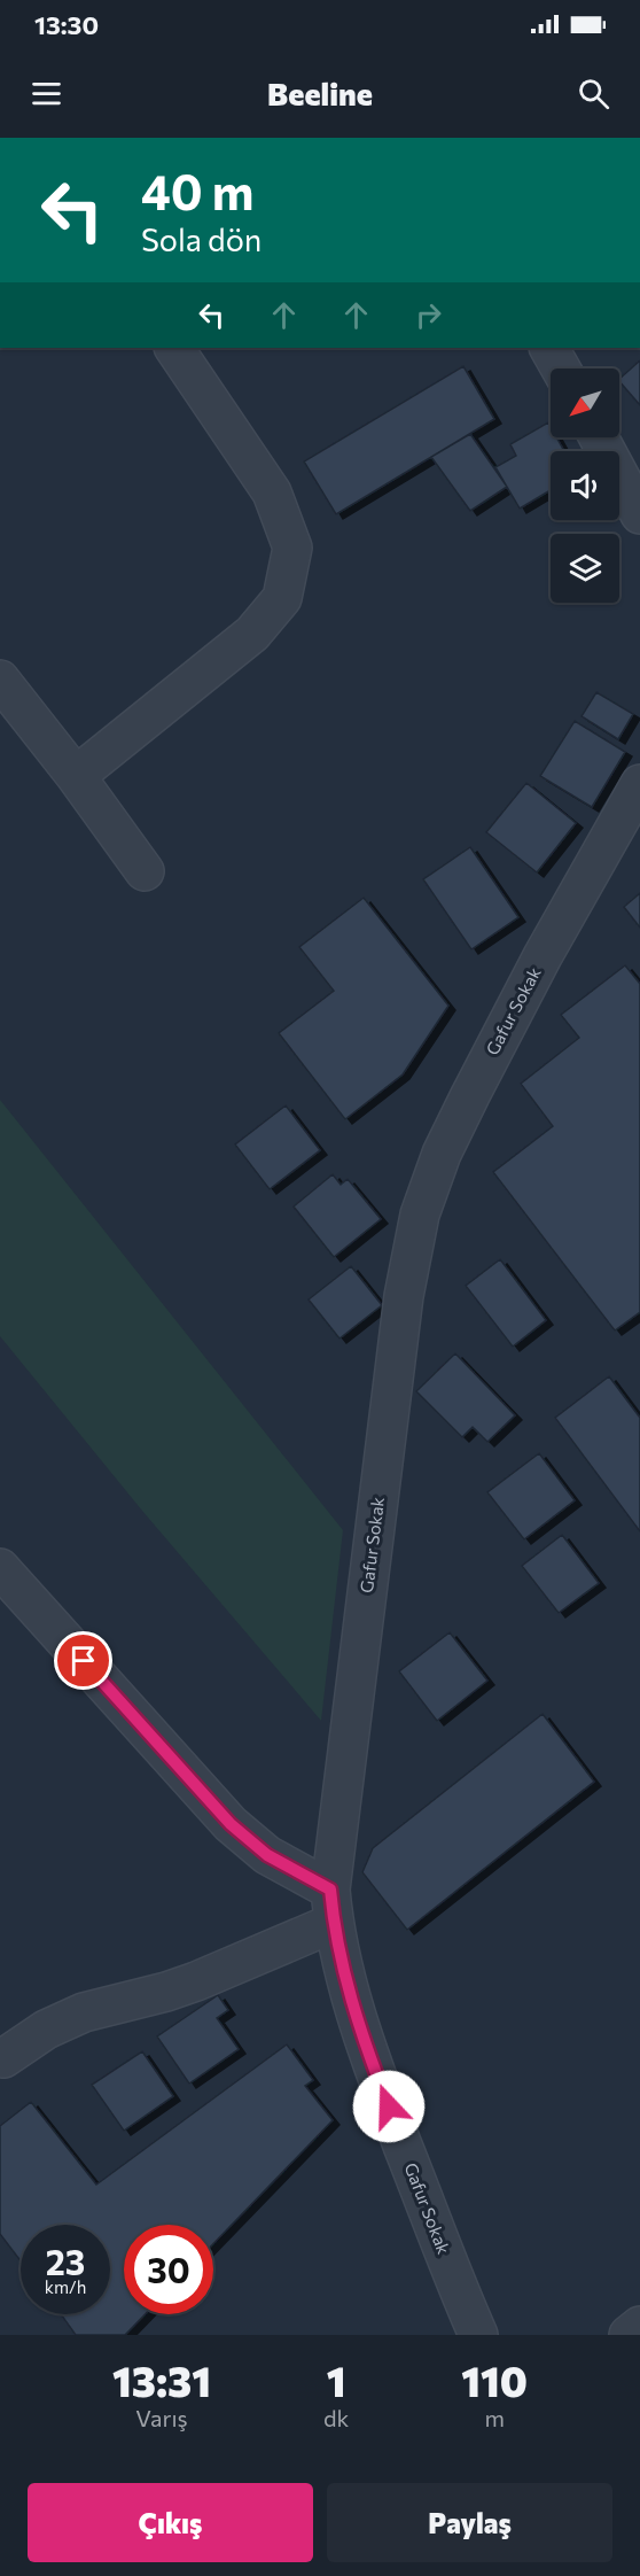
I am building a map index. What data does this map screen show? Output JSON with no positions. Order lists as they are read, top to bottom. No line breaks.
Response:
{"streets":{"street":["Gafur Sokak"]},"north":"bottom left","page":{"status":"13:30","header":"Beeline","turn":["40 m","Sola dön"],"speed":"23 km/h","limit":"30","eta":["13:31","Varış","1","dk","110","m"],"buttons":["Çıkış","Paylaş"]}}
